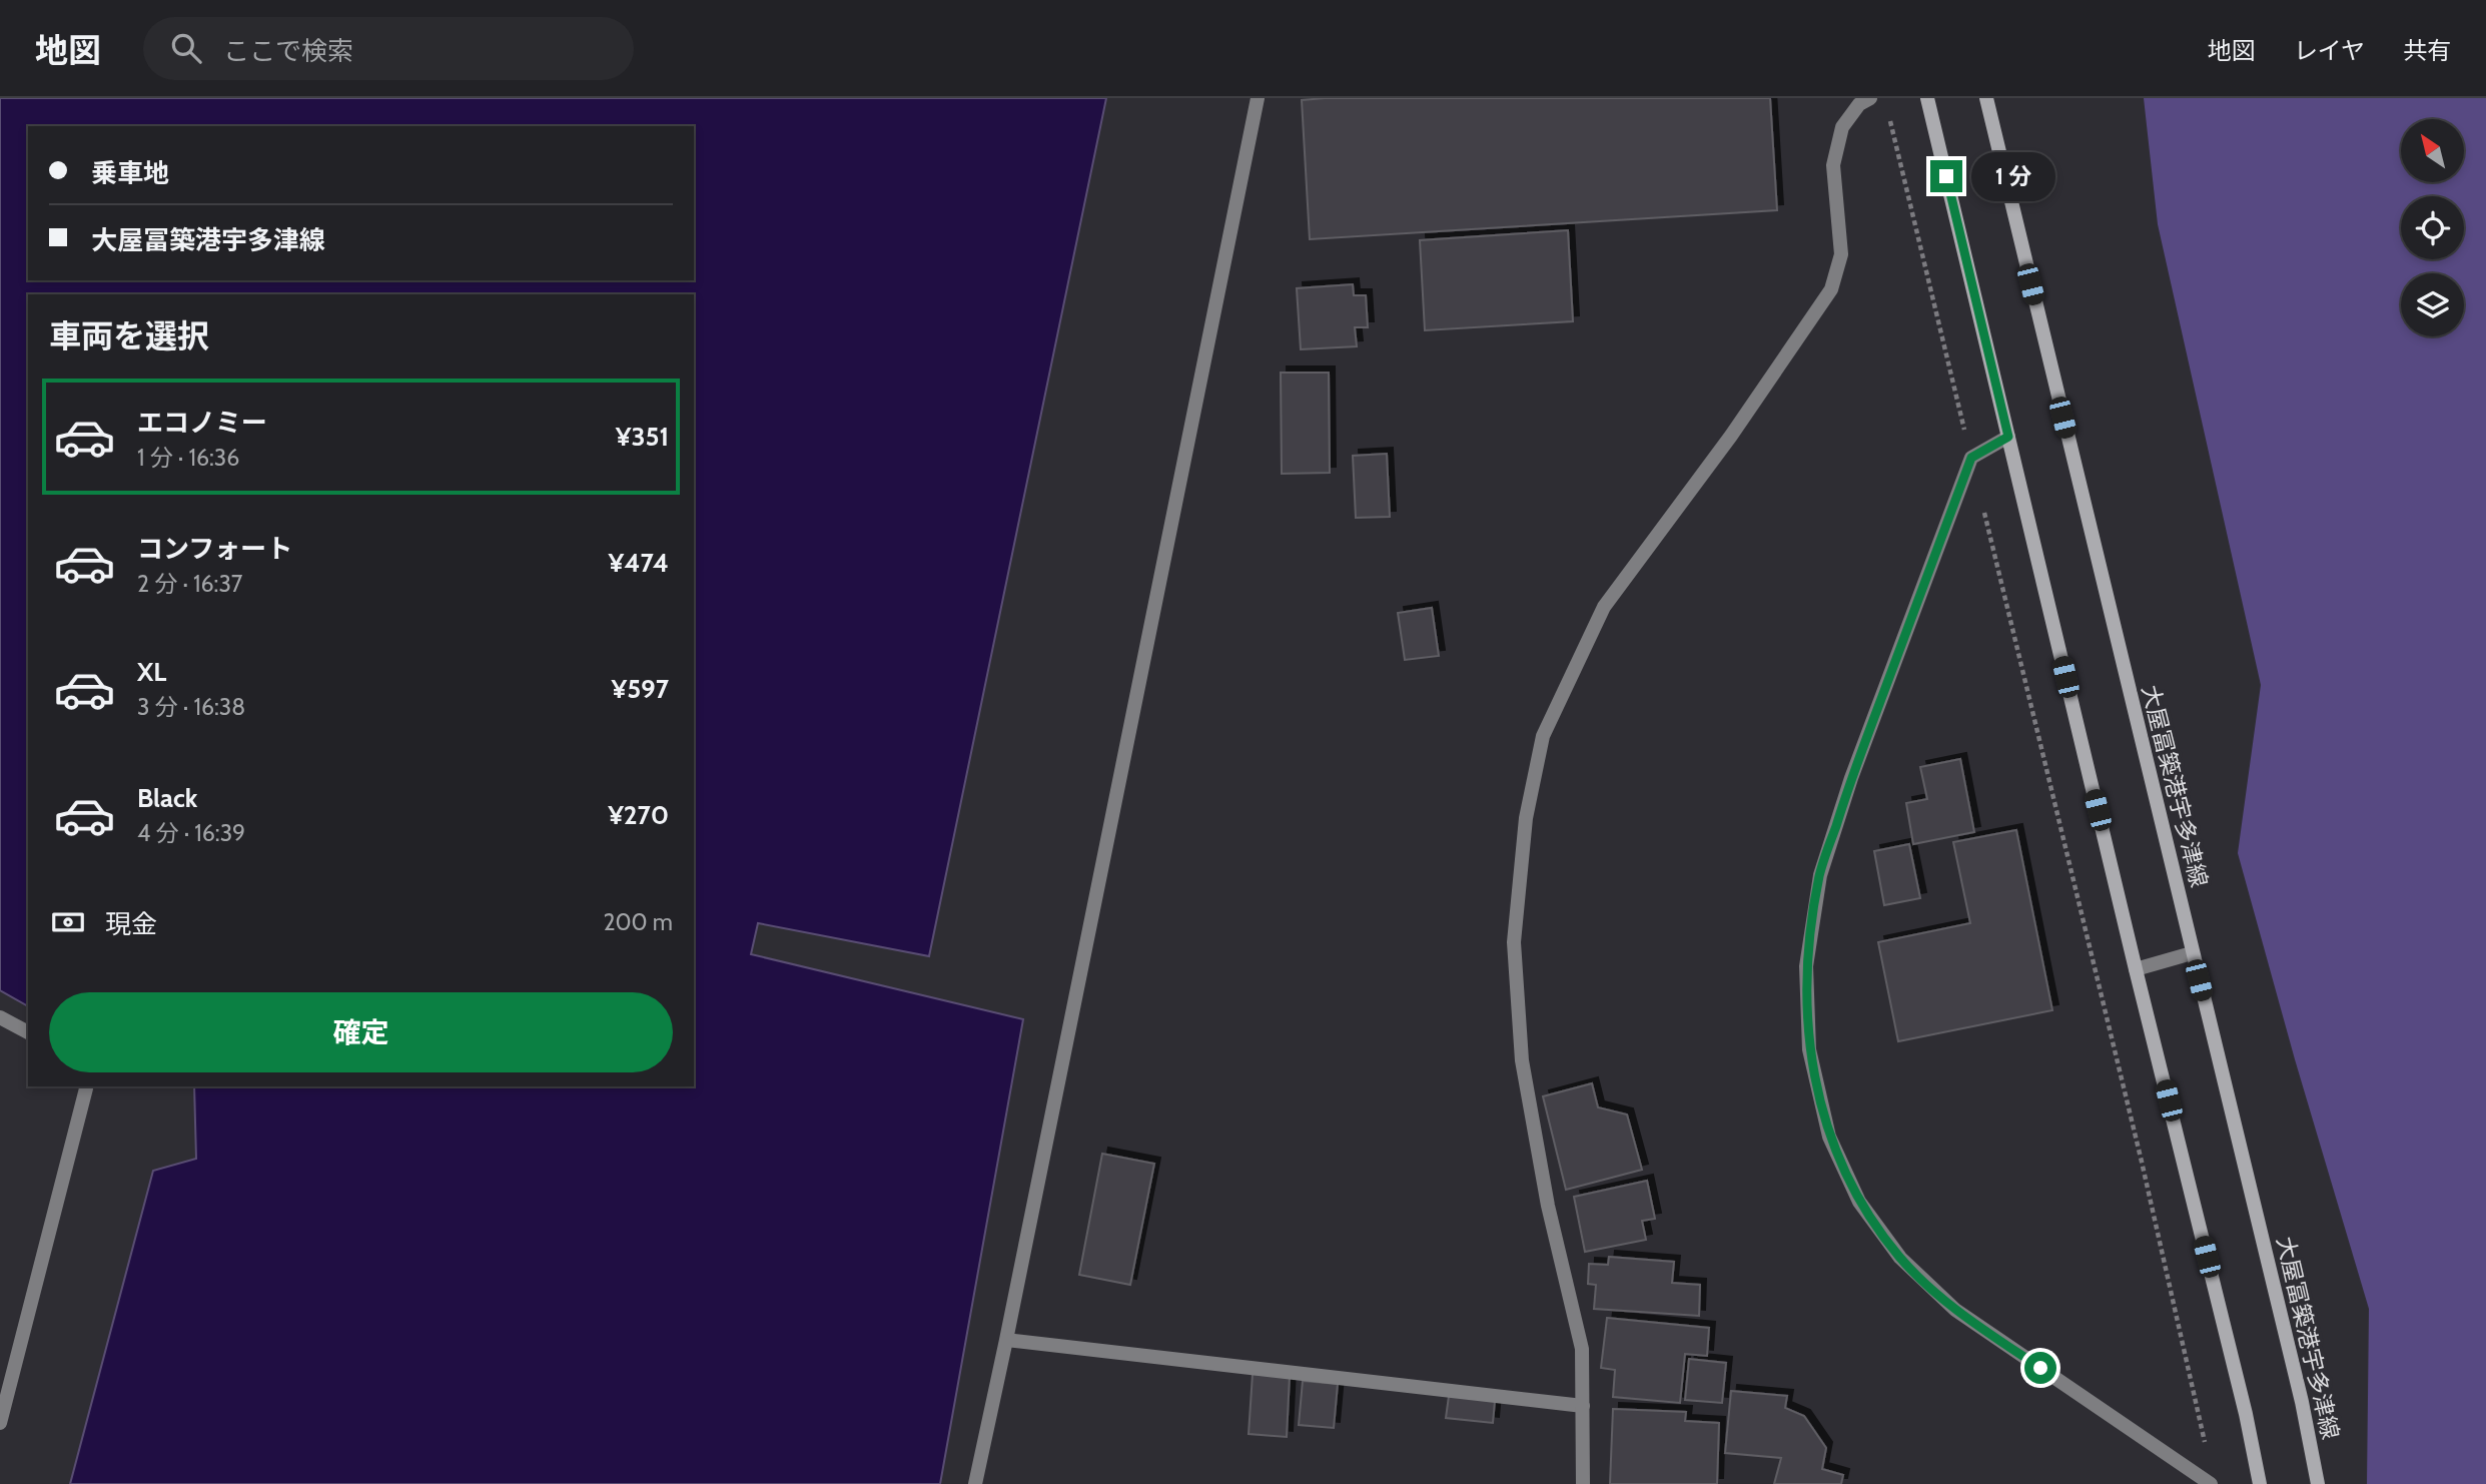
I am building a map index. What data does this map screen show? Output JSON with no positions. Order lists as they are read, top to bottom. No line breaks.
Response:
{"streets":{"main road":["大屋冨築港宇多津線"]},"north":"top left","page":{"header":"地図","search":"ここで検索","nav":["地図","レイヤ","共有"],"banner":["乗車地","大屋冨築港宇多津線"],"bubble":"1 分","heading":"車両を選択","list":[{"name":"エコノミー","note":"1 分 · 16:36","value":"¥351"},{"name":"コンフォート","note":"2 分 · 16:37","value":"¥474"},{"name":"XL","note":"3 分 · 16:38","value":"¥597"},{"name":"Black","note":"4 分 · 16:39","value":"¥270"}],"pay":["現金","200 m"],"buttons":"確定"}}
